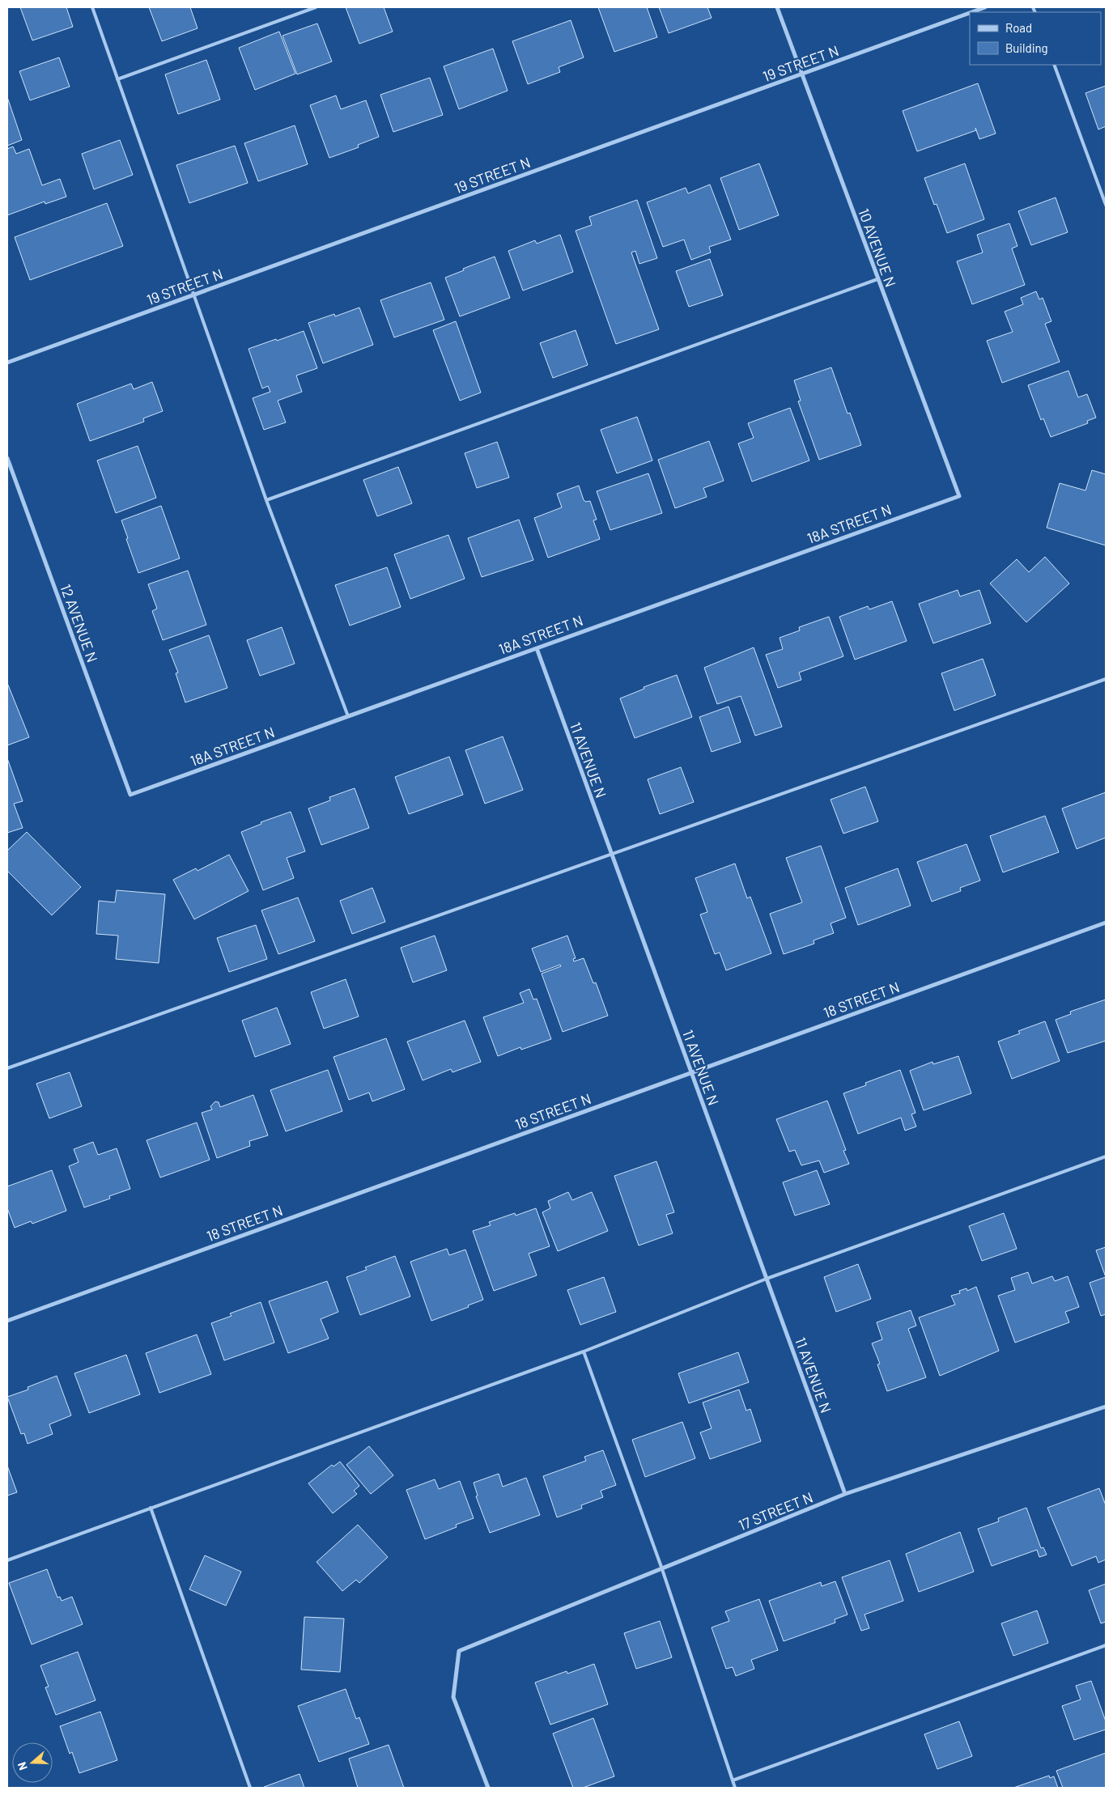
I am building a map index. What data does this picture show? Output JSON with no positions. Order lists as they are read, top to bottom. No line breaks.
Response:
{"streets":{"street":["19 STREET N","10 AVENUE N","18A STREET N","12 AVENUE N","11 AVENUE N","18 STREET N","17 STREET N"]},"crossings":[["19 STREET N","10 AVENUE N"],["10 AVENUE N","18A STREET N"],["18A STREET N","12 AVENUE N"],["18A STREET N","11 AVENUE N"],["11 AVENUE N","18 STREET N"],["11 AVENUE N","17 STREET N"]],"legend":["Road","Building"],"north":"left"}
